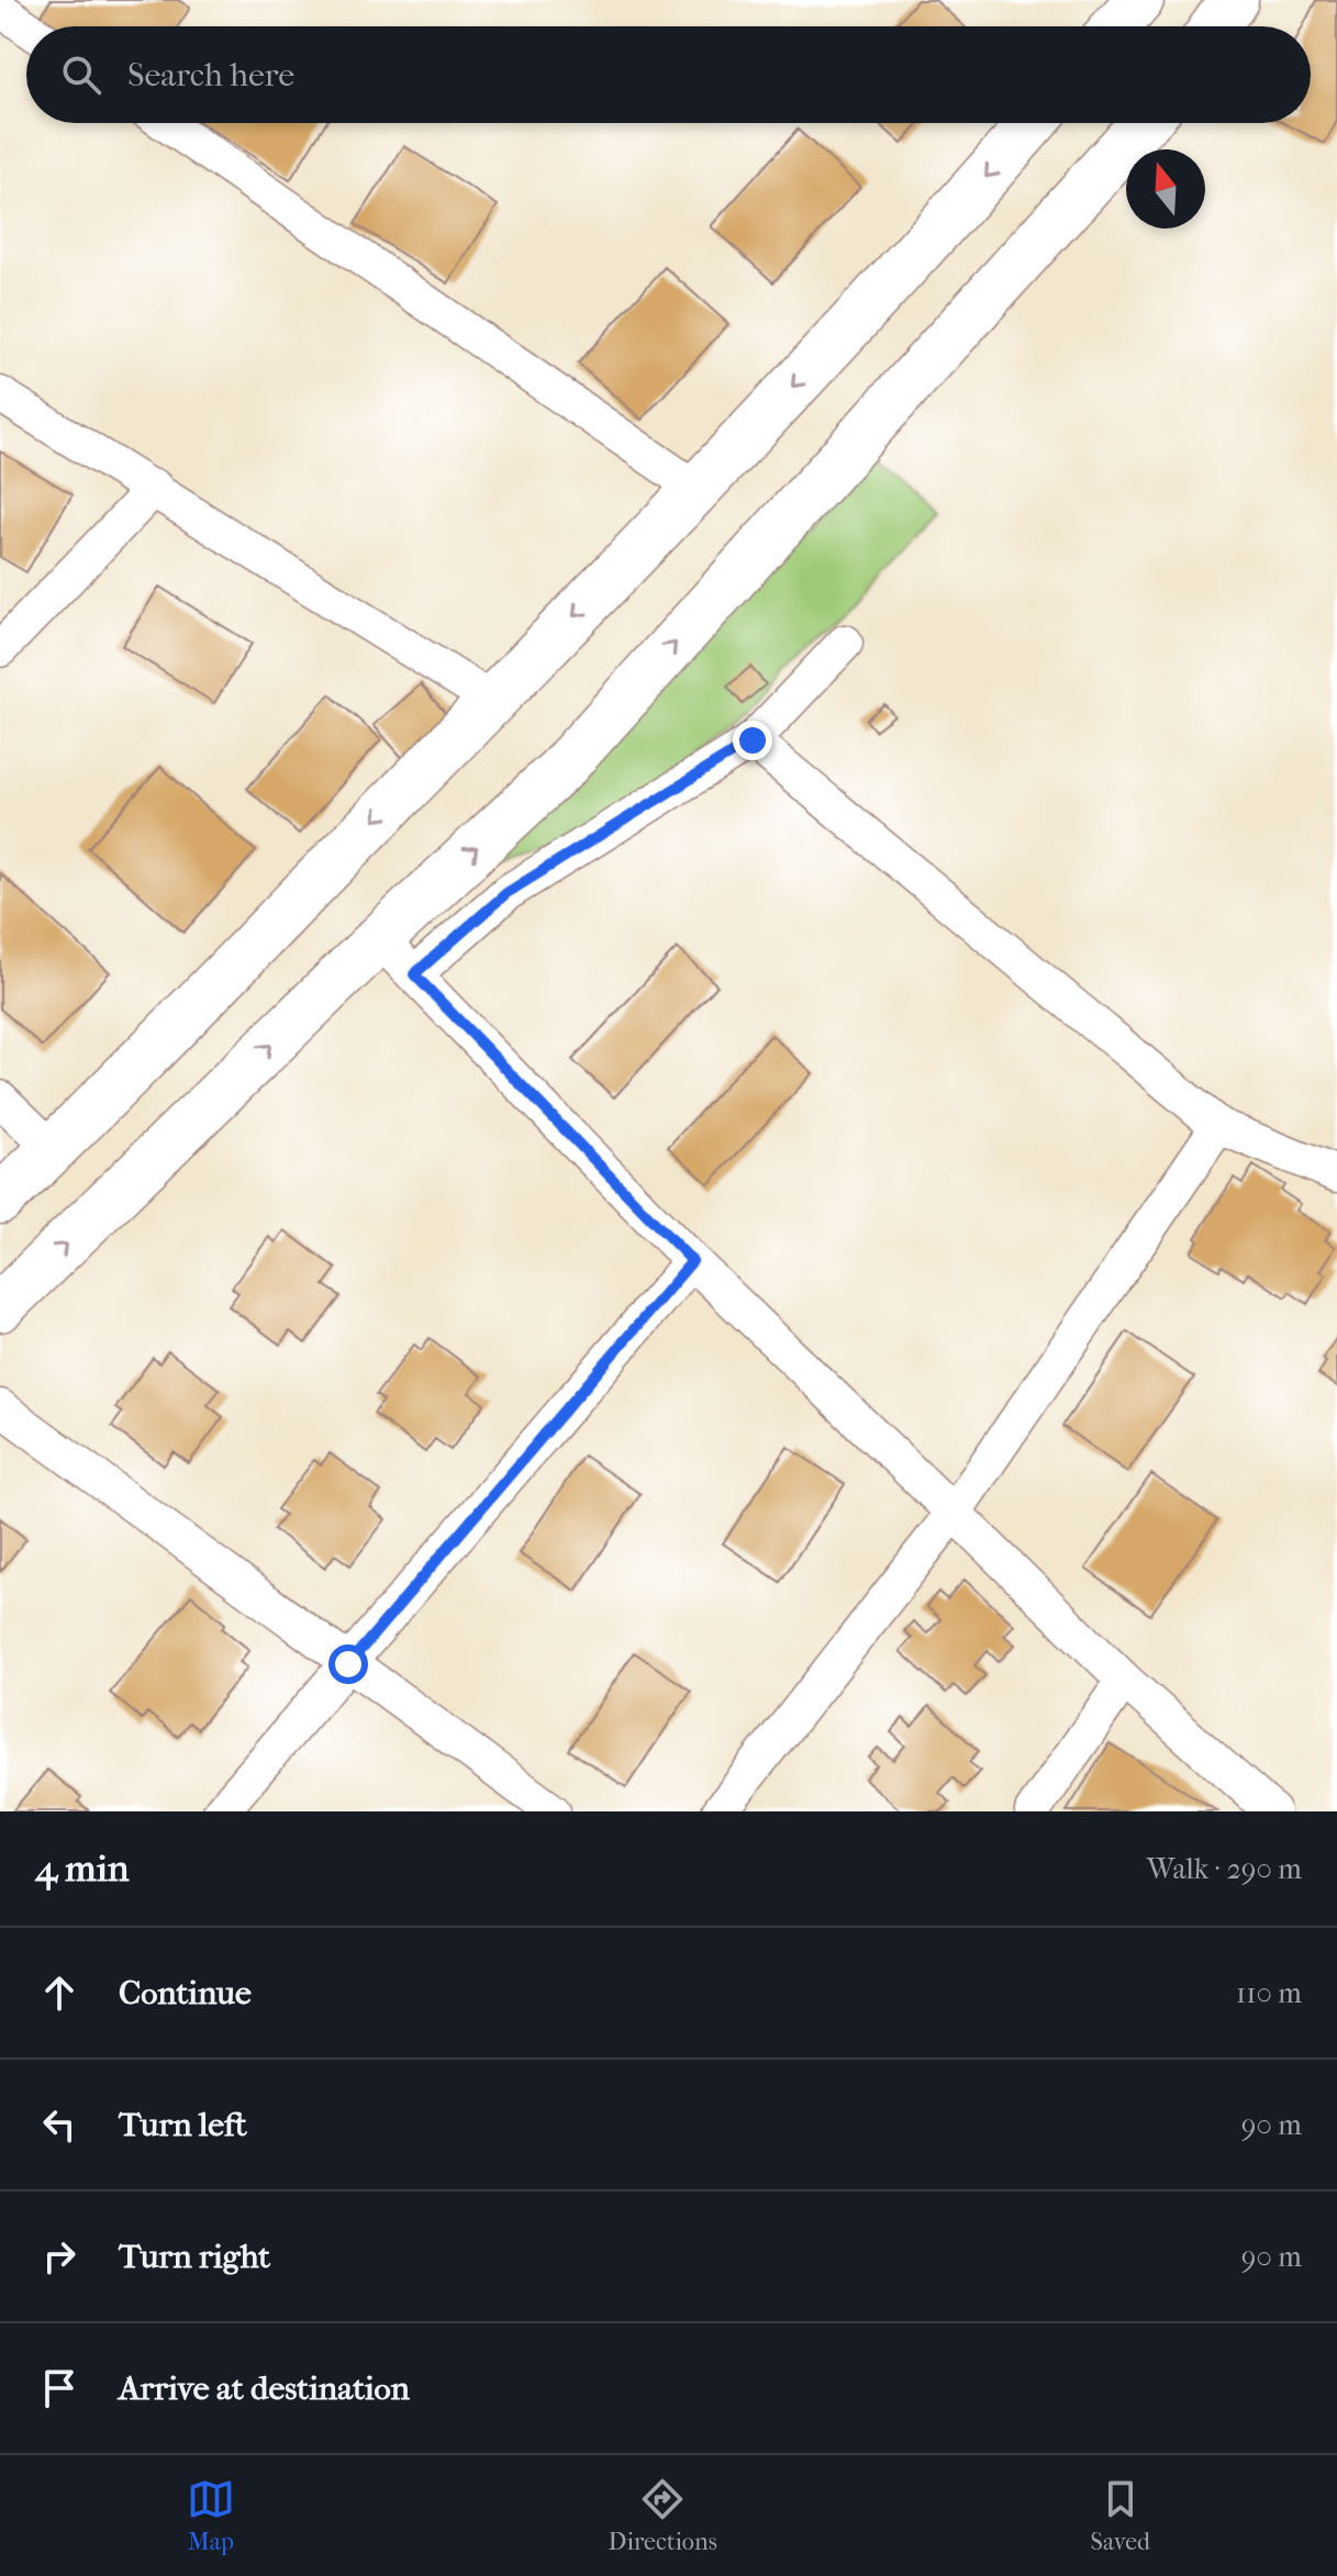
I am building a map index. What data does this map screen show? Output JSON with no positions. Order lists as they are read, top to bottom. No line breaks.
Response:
{"north":"top","page":{"search":"Search here","heading":["4 min","Walk · 290 m"],"list":[["Continue","110 m"],["Turn left","90 m"],["Turn right","90 m"],"Arrive at destination"],"nav":["Map","Directions","Saved"]}}
